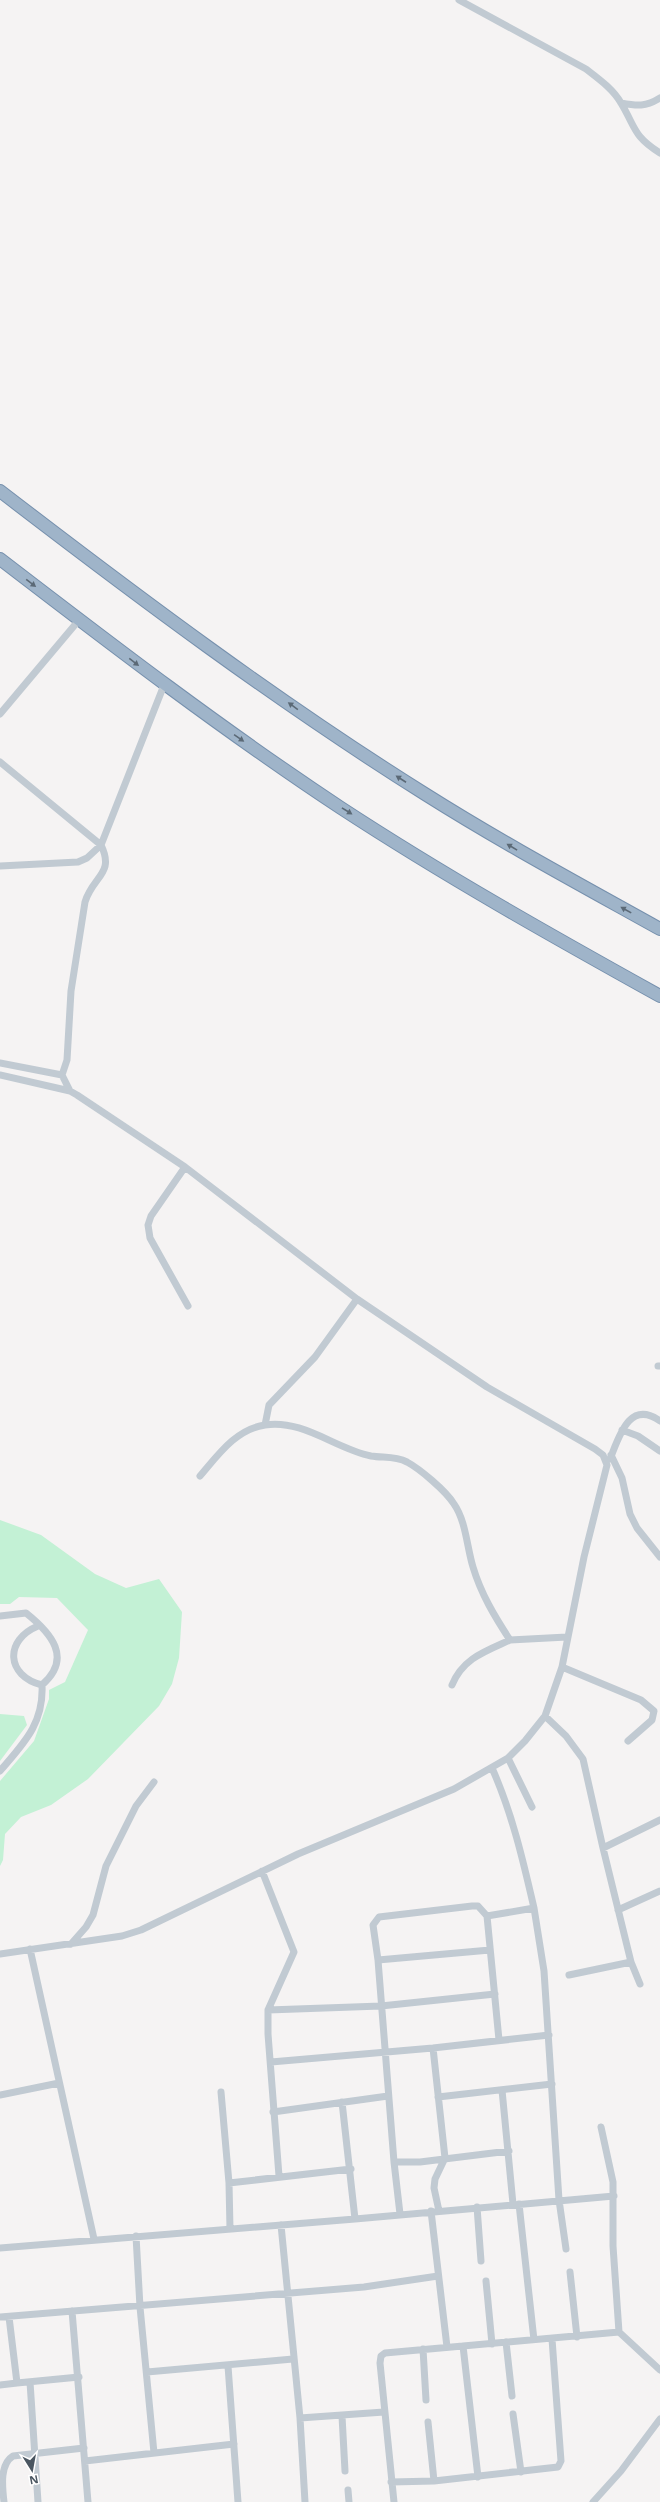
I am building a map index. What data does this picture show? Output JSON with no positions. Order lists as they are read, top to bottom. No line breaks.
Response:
{"north":"bottom"}
